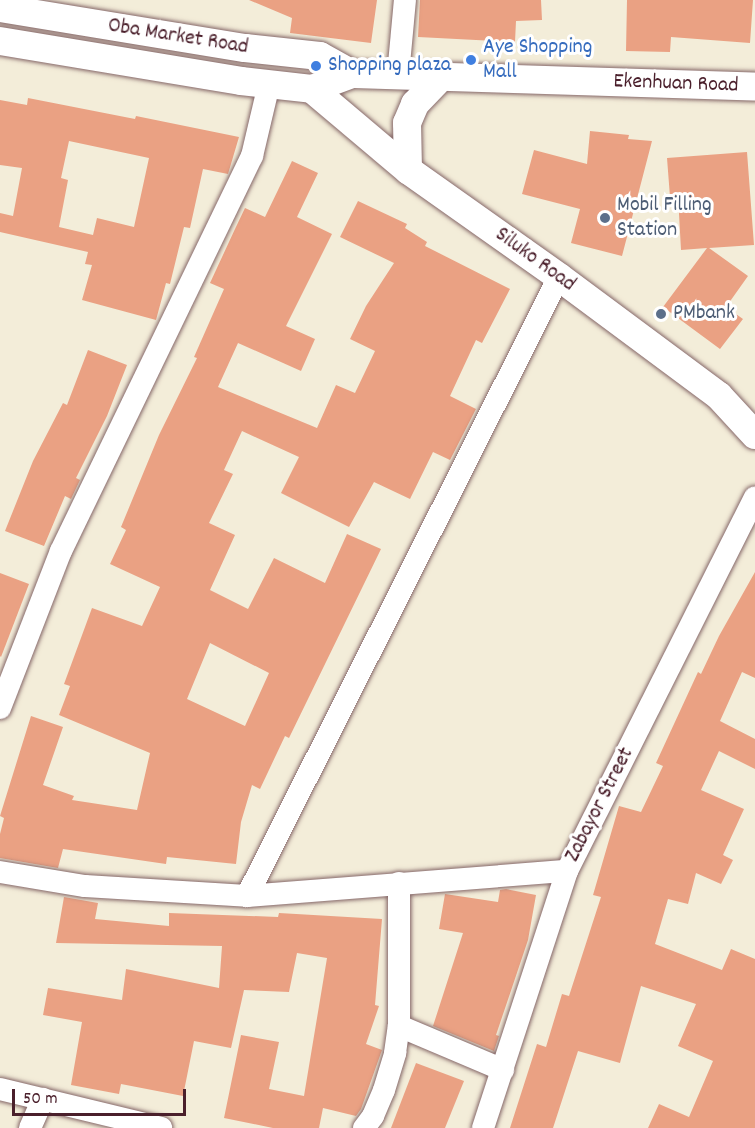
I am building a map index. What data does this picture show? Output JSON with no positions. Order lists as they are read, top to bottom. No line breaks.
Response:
{"streets":{"main road":["Oba Market Road","Ekenhuan Road","Siluko Road"],"street":["Zabayor Street"]},"crossings":[["Oba Market Road","Ekenhuan Road"],["Oba Market Road","Siluko Road"],["Ekenhuan Road","Siluko Road"]],"places":["Aye Shopping Mall","Shopping plaza","Mobil Filling Station","PMbank"],"scale_bar":"50 m"}
